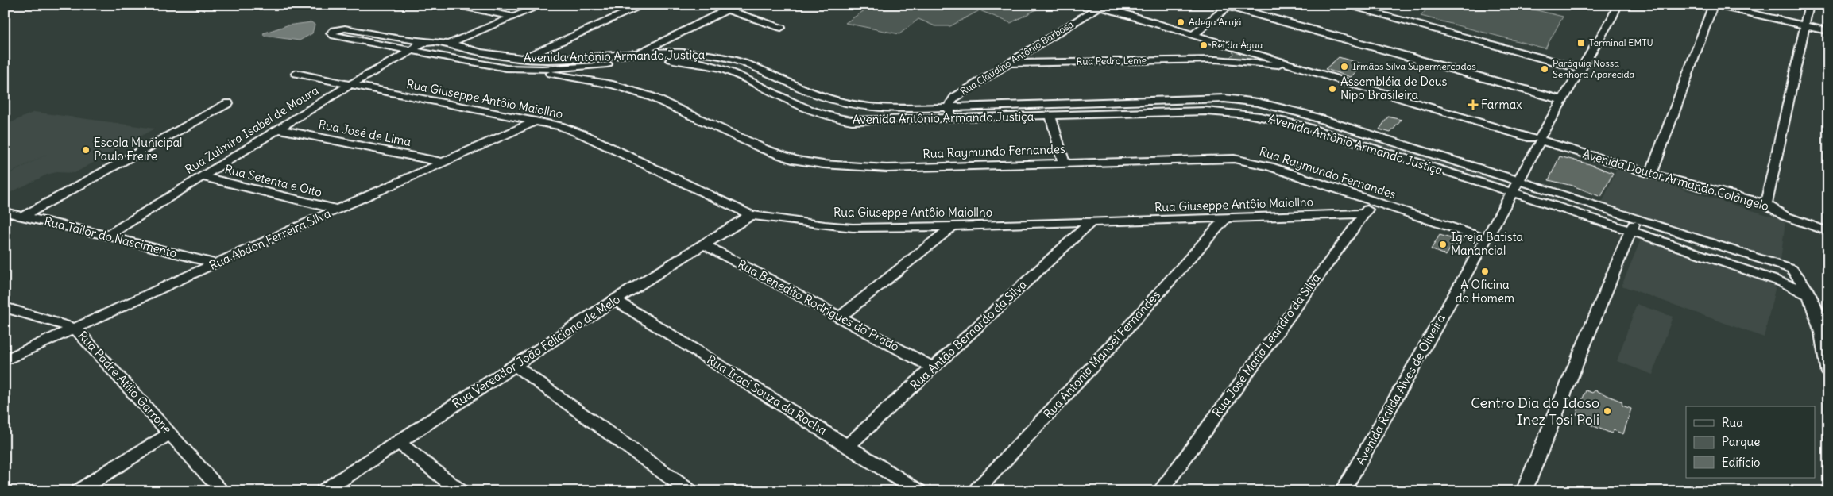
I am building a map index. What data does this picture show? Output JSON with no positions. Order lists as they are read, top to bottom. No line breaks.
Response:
{"streets":{"street":["Avenida Antônio Armando Justiça","Rua Claudino Antônio Barbosa","Rua Pedro Leme","Rua Giuseppe Antôio Maiollno","Rua Zulmira Isabel de Moura","Rua José de Lima","Rua Raymundo Fernandes","Avenida Doutor Armando Colângelo","Rua Setenta e Oito","Rua Tailor do Nascimento","Rua Abdon Ferreira Silva","Rua Benedito Rodrigues do Prado","Rua Antão Bernardo da Silva","Rua José Maria Leandro da Silva","Rua Vereador João Feliciano de Melo","Rua Antonia Manoel Fernandes","Rua Padre Atilio Garrone","Avenida Raílda Alves de Oliveira","Rua Iraci Souza da Rocha"]},"crossings":[["Avenida Antônio Armando Justiça","Rua Claudino Antônio Barbosa"],["Avenida Antônio Armando Justiça","Rua Zulmira Isabel de Moura"],["Avenida Antônio Armando Justiça","Rua Raymundo Fernandes"],["Avenida Antônio Armando Justiça","Avenida Raílda Alves de Oliveira"],["Rua Claudino Antônio Barbosa","Rua Pedro Leme"],["Rua Claudino Antônio Barbosa","Avenida Doutor Armando Colângelo"],["Rua Pedro Leme","Avenida Doutor Armando Colângelo"],["Rua Giuseppe Antôio Maiollno","Rua Zulmira Isabel de Moura"],["Rua Giuseppe Antôio Maiollno","Rua Abdon Ferreira Silva"],["Rua Giuseppe Antôio Maiollno","Rua Antão Bernardo da Silva"],["Rua Giuseppe Antôio Maiollno","Rua José Maria Leandro da Silva"],["Rua Giuseppe Antôio Maiollno","Rua Vereador João Feliciano de Melo"],["Rua Giuseppe Antôio Maiollno","Rua Antonia Manoel Fernandes"],["Rua Zulmira Isabel de Moura","Rua José de Lima"],["Rua Zulmira Isabel de Moura","Rua Setenta e Oito"],["Rua Zulmira Isabel de Moura","Rua Tailor do Nascimento"],["Rua José de Lima","Rua Abdon Ferreira Silva"],["Rua Raymundo Fernandes","Rua José Maria Leandro da Silva"],["Rua Raymundo Fernandes","Avenida Raílda Alves de Oliveira"],["Avenida Doutor Armando Colângelo","Avenida Raílda Alves de Oliveira"],["Rua Setenta e Oito","Rua Abdon Ferreira Silva"],["Rua Tailor do Nascimento","Rua Abdon Ferreira Silva"],["Rua Abdon Ferreira Silva","Rua Padre Atilio Garrone"],["Rua Benedito Rodrigues do Prado","Rua Antão Bernardo da Silva"],["Rua Benedito Rodrigues do Prado","Rua Vereador João Feliciano de Melo"],["Rua Antão Bernardo da Silva","Rua Iraci Souza da Rocha"],["Rua Vereador João Feliciano de Melo","Rua Iraci Souza da Rocha"]],"places":{"other":["Adega Arujá","Rei da Água","Irmãos Silva Supermercados","Paróquia Nossa Senhora Aparecida","Assembléia de Deus Nipo Brasileira","Escola Municipal Paulo Freire","Igreja Batista Manancial","A Oficina do Homem","Centro Dia do Idoso Inez Tosi Poli"],"transit":["Terminal EMTU"],"health":["Farmax"]},"legend":["Rua","Parque","Edifício"]}
